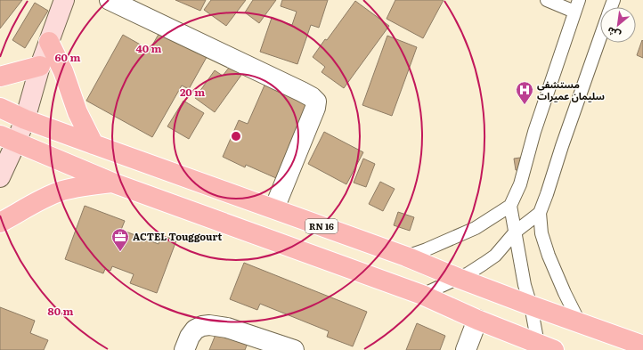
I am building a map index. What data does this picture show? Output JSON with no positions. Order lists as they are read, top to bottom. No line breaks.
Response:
{"streets":{"main road":["RN 16"]},"places":{"hospital":["مستشفى سليمان عميرات"],"office":["ACTEL Touggourt"]},"north":"bottom left","rings":["40 m","60 m","20 m","80 m"]}
